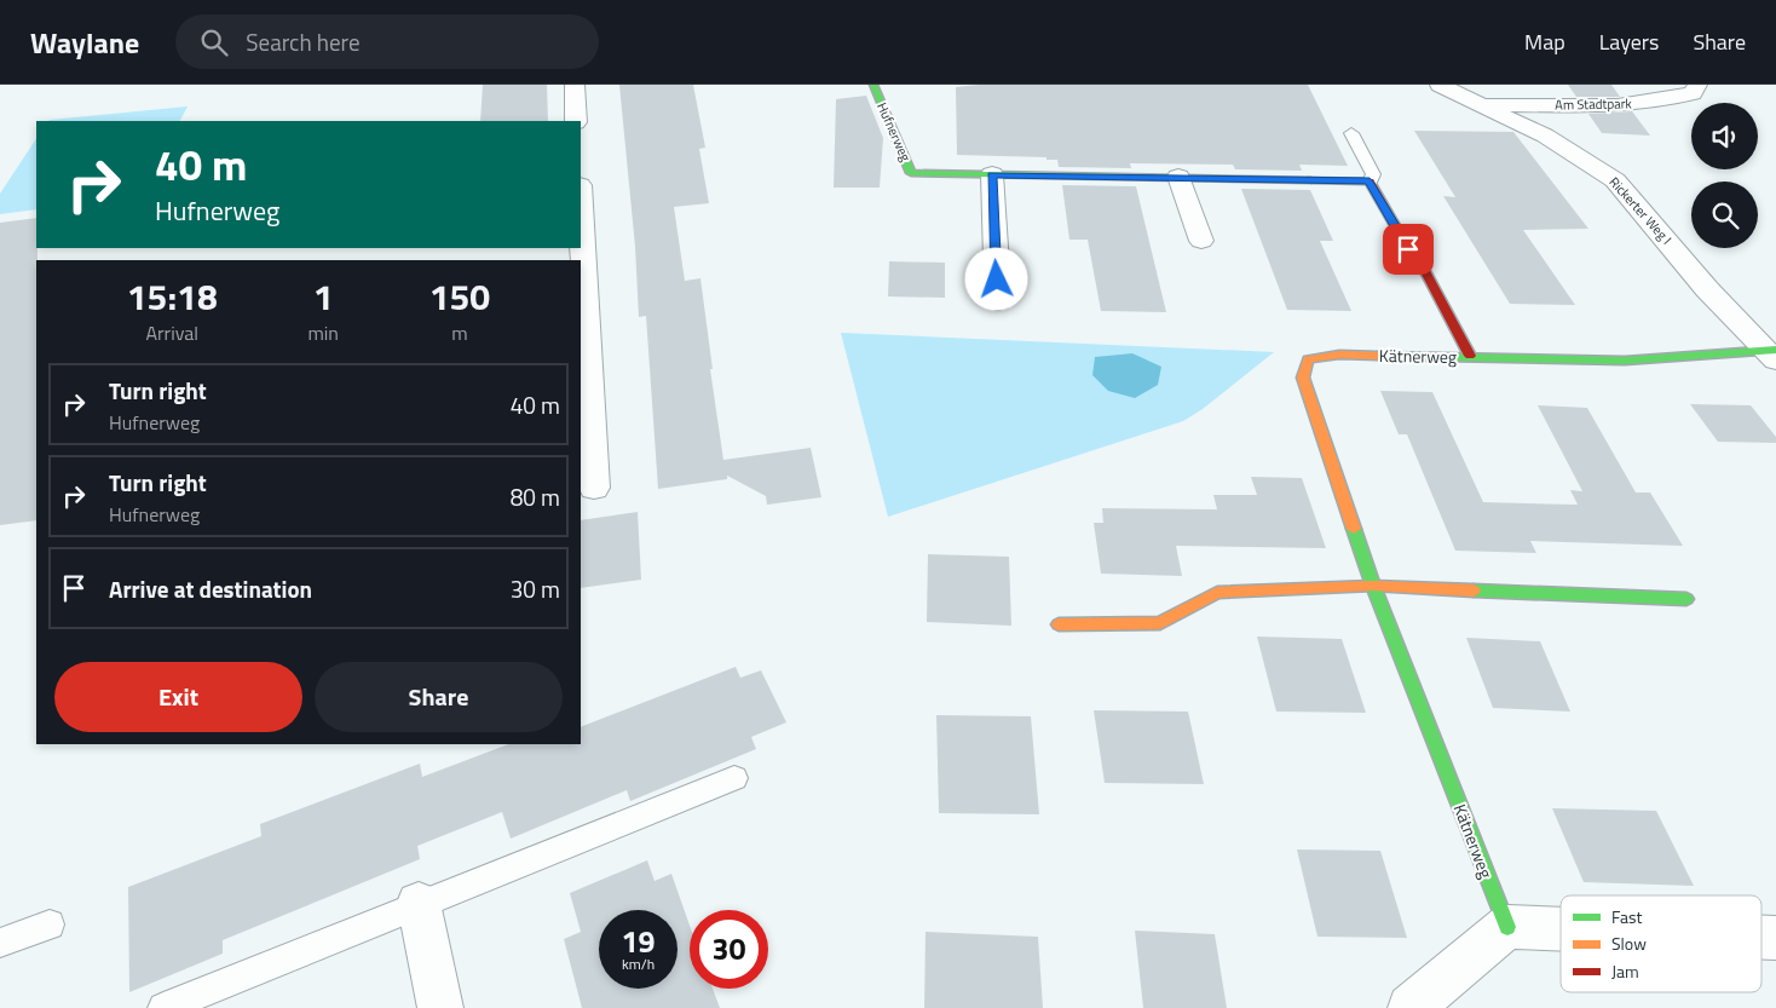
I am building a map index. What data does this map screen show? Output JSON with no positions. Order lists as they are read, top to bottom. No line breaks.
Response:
{"streets":{"street":["Am Stadtpark","Hufnerweg","Rickerter Weg I","Kätnerweg"]},"crossings":[["Am Stadtpark","Rickerter Weg I"],["Rickerter Weg I","Kätnerweg"]],"legend":["Fast","Slow","Jam"],"page":{"header":"Waylane","search":"Search here","nav":["Map","Layers","Share"],"turn":["40 m","Hufnerweg"],"eta":["15:18","Arrival","1","min","150","m"],"list":[{"name":"Turn right","note":"Hufnerweg","value":"40 m"},{"name":"Turn right","note":"Hufnerweg","value":"80 m"},{"name":"Arrive at destination","value":"30 m"}],"buttons":["Exit","Share"],"speed":"19 km/h","limit":"30"}}
